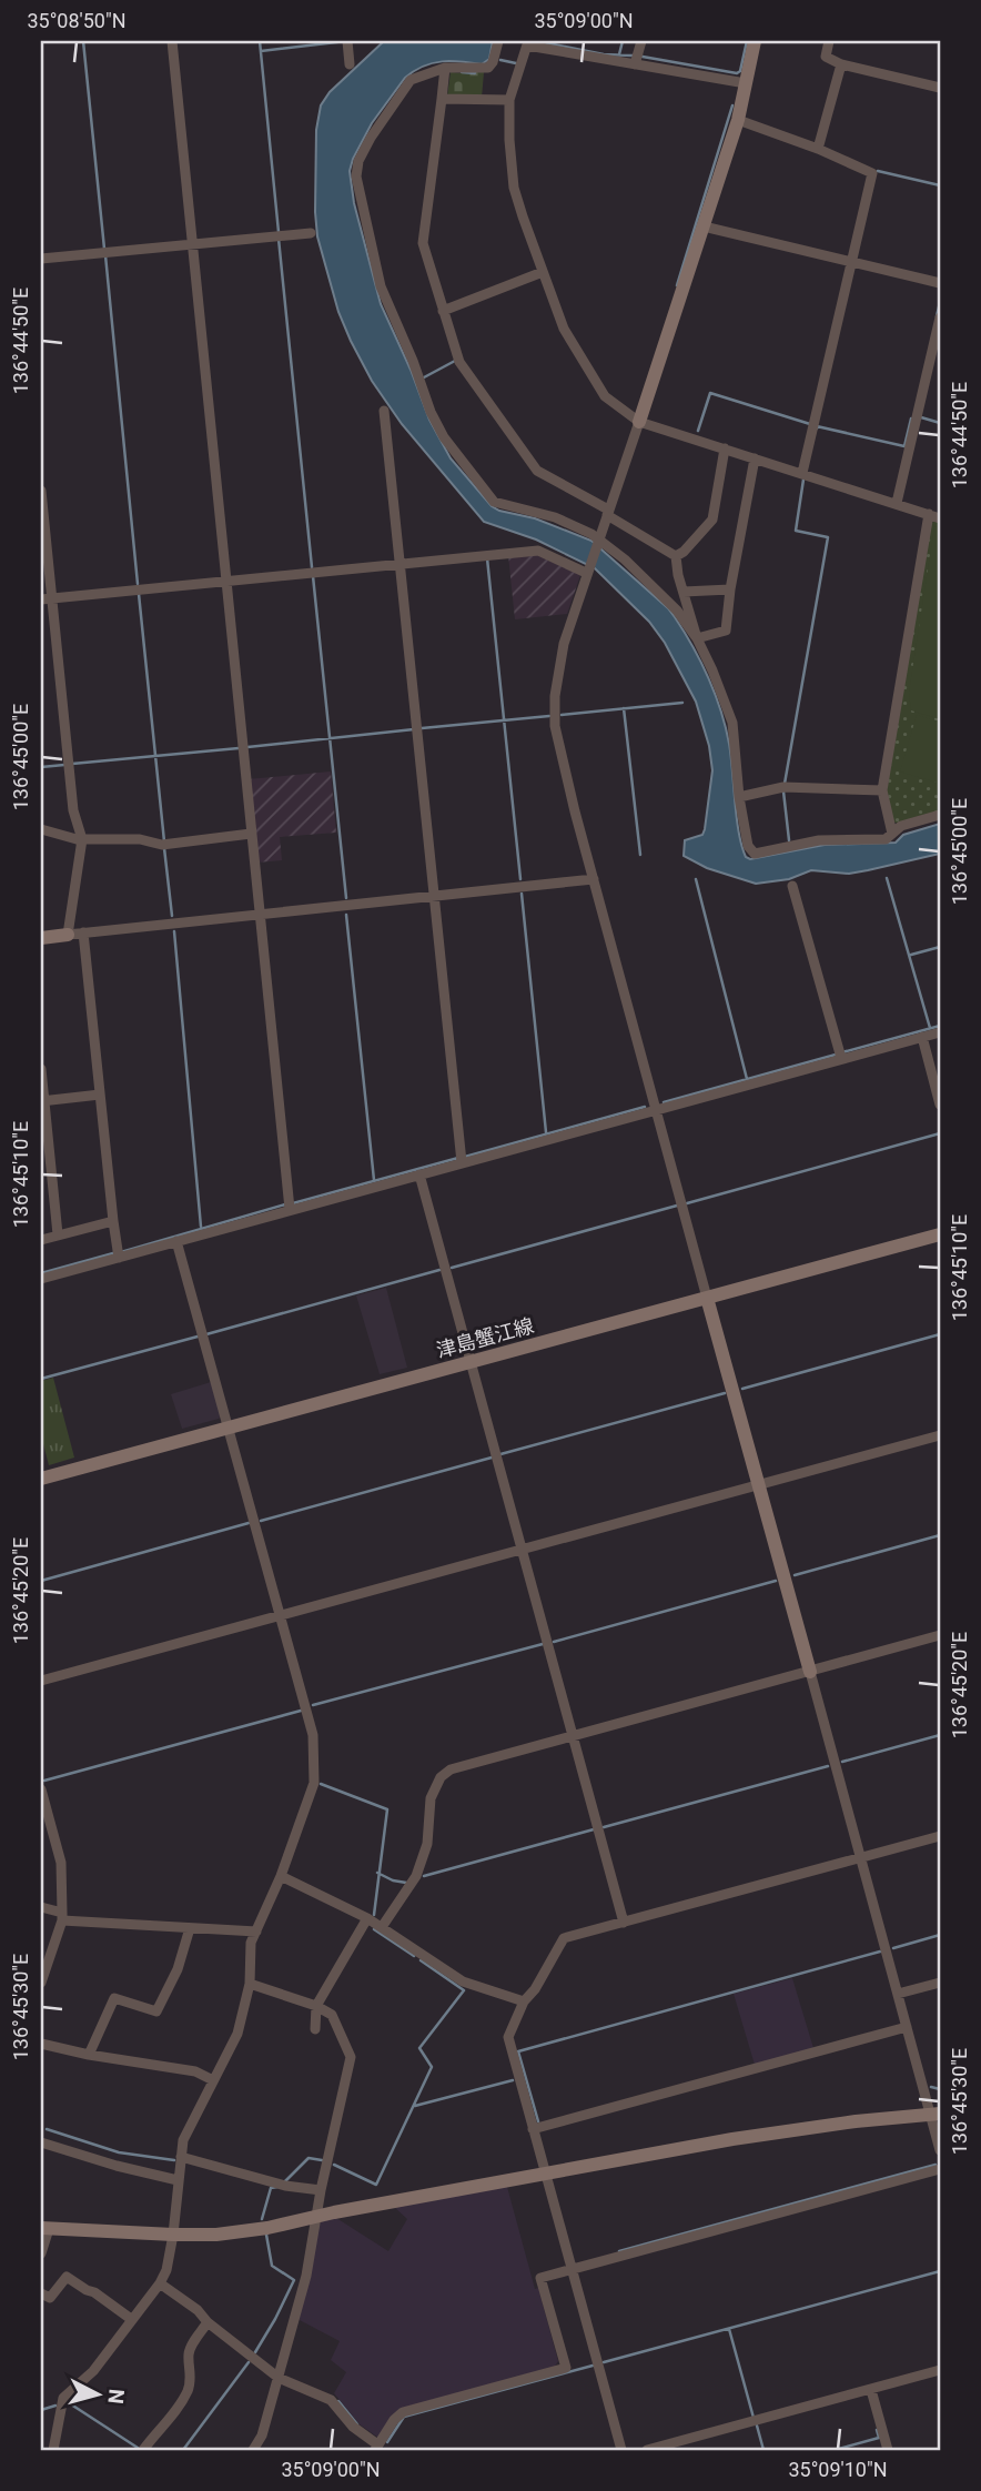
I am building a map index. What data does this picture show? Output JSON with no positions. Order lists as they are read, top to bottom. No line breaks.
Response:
{"streets":{"street":["津島蟹江線"]},"north":"right","coordinates":["35°08'50\"N","35°09'00\"N","136°44'50\"E","136°45'00\"E","136°45'10\"E","136°45'20\"E","136°45'30\"E","35°09'10\"N"]}
